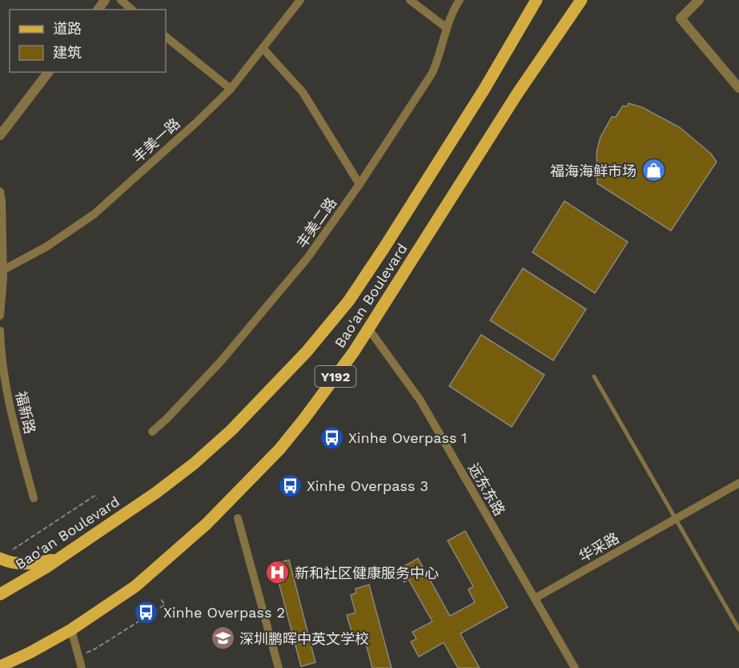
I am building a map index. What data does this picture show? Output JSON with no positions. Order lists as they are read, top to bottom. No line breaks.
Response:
{"streets":{"main road":["Bao'an Boulevard","Y192"],"street":["丰美一路","丰美二路","福新路","远东东路","华采路"]},"crossings":[["Bao'an Boulevard","远东东路"],["远东东路","华采路"]],"places":{"shop":["福海海鲜市场"],"bus stop":["Xinhe Overpass 1","Xinhe Overpass 3","Xinhe Overpass 2"],"hospital":["新和社区健康服务中心"],"school or university":["深圳鹏晖中英文学校"]},"legend":["道路","建筑"]}
